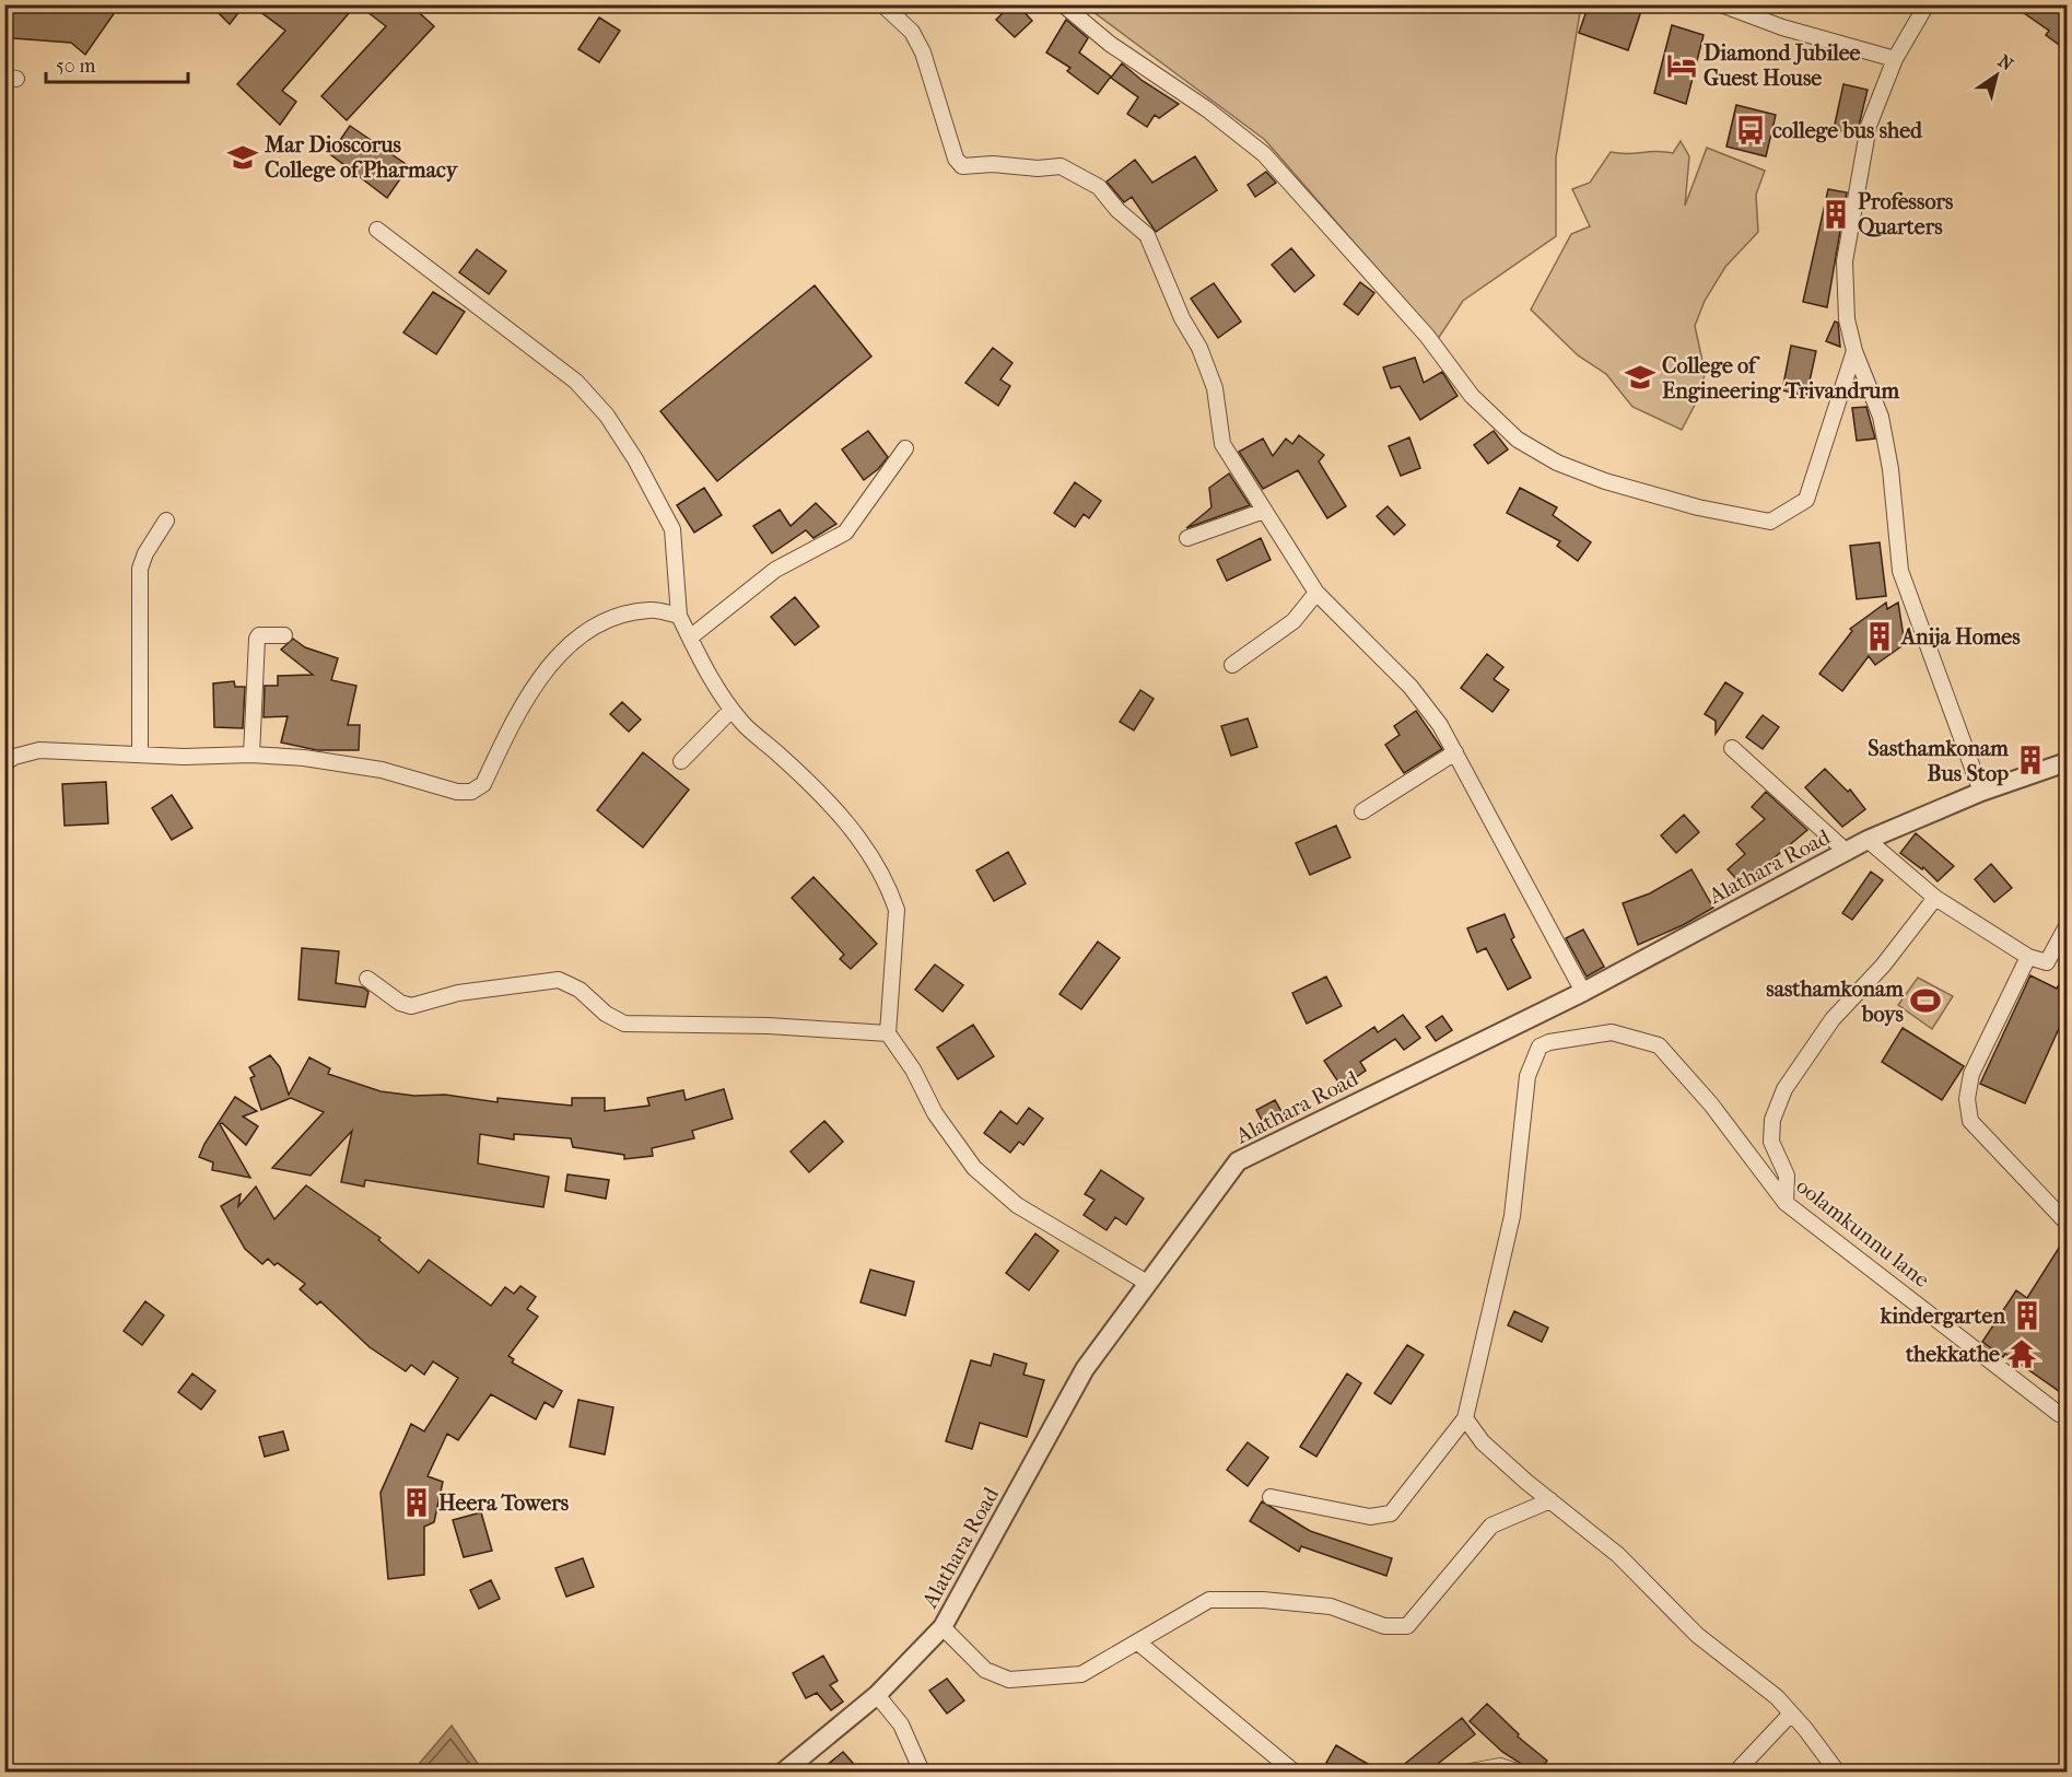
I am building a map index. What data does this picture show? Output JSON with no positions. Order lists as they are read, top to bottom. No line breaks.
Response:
{"streets":{"street":["Alathara Road","oolamkunnu lane"]},"places":{"hotel":["Diamond Jubilee Guest House"],"bus stop":["college bus shed"],"school or university":["Mar Dioscorus College of Pharmacy","College of Engineering Trivandrum"],"building":["Professors Quarters","Anija Homes","Sasthamkonam Bus Stop","kindergarten","Heera Towers"],"sports":["sasthamkonam boys"],"temple":["thekkathe"]},"scale_bar":"50 m","north":"top right"}
